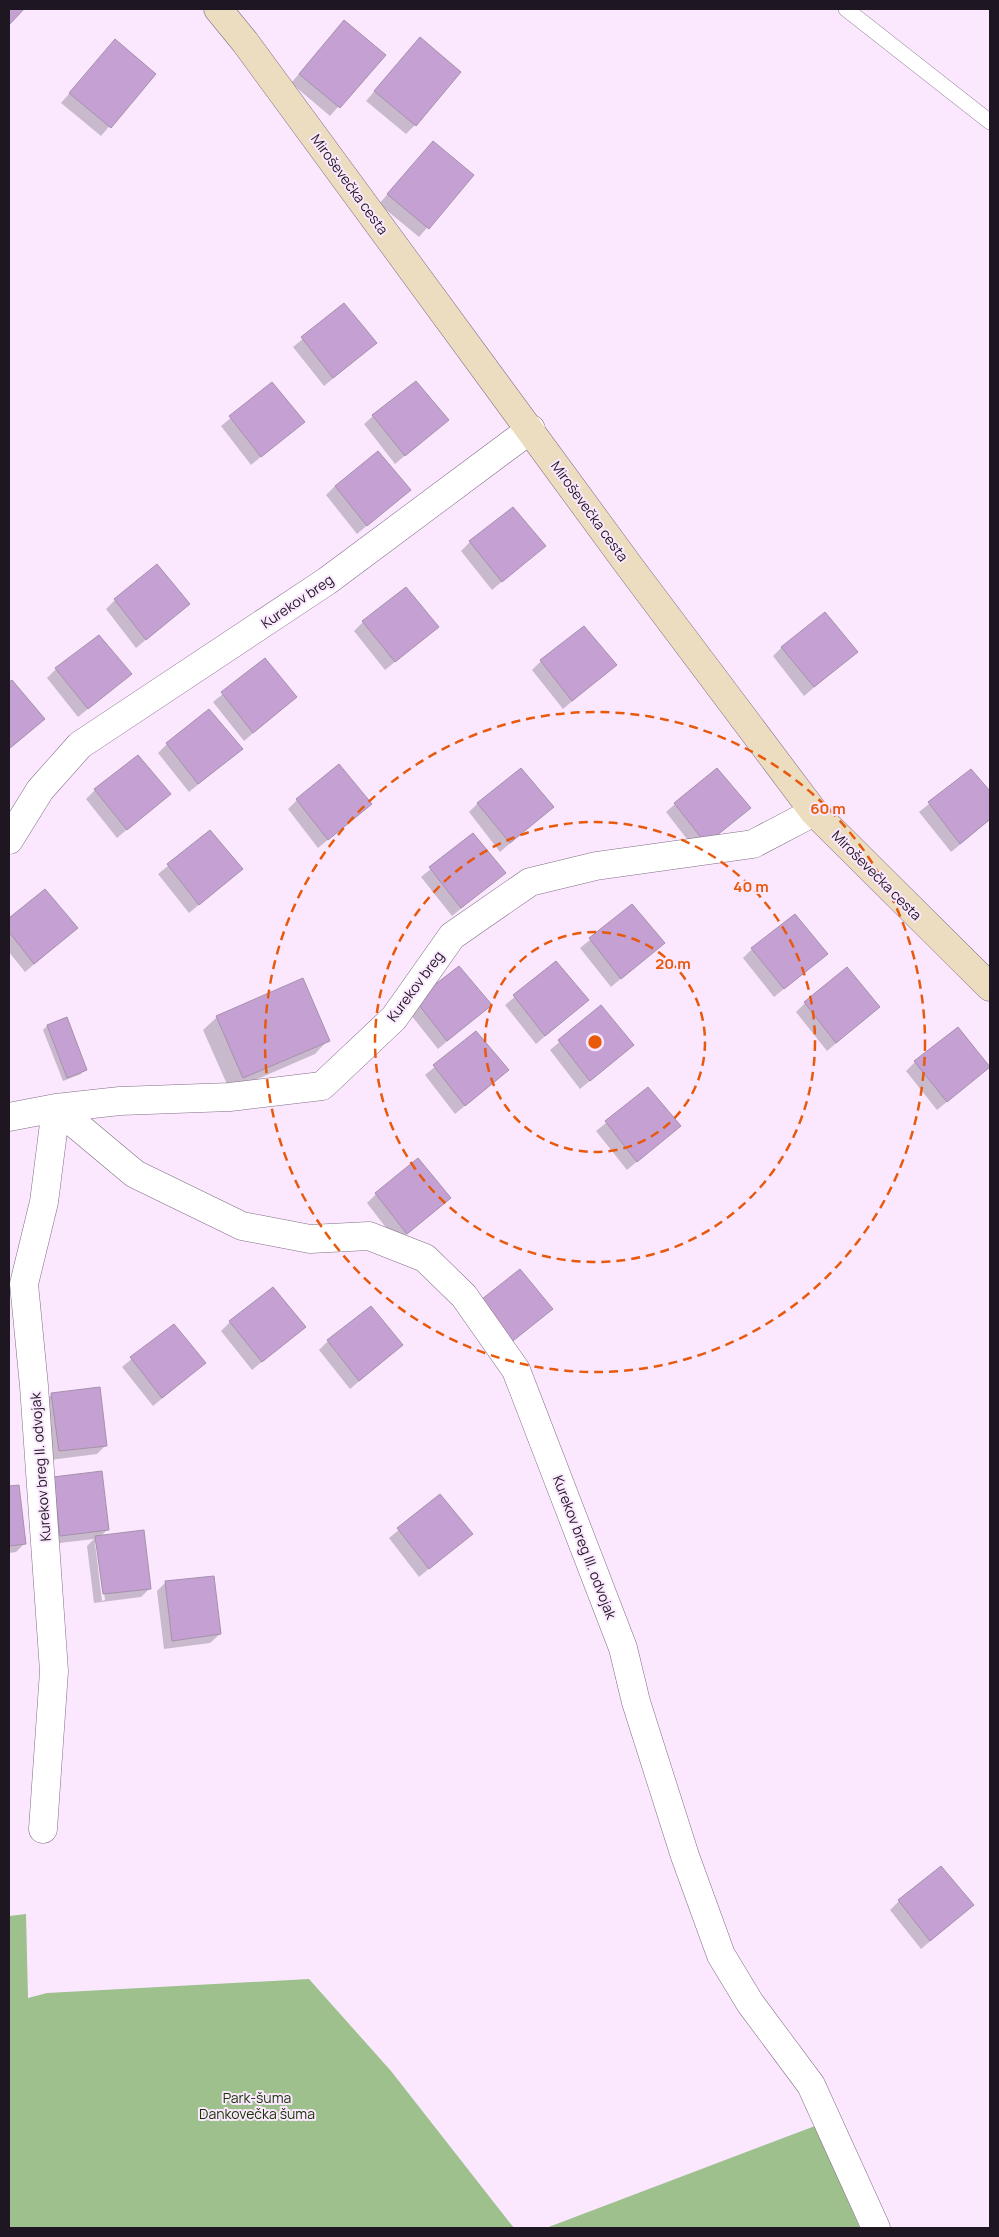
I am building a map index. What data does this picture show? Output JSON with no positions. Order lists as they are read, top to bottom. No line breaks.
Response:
{"streets":{"main road":["Miroševečka cesta"],"street":["Kurekov breg","Kurekov breg II. odvojak","Kurekov breg III. odvojak"]},"crossings":[["Miroševečka cesta","Kurekov breg"],["Kurekov breg","Kurekov breg II. odvojak"],["Kurekov breg","Kurekov breg III. odvojak"],["Kurekov breg II. odvojak","Kurekov breg III. odvojak"]],"parks":["Park-šuma Dankovečka šuma"],"rings":["60 m","40 m","20 m"]}
